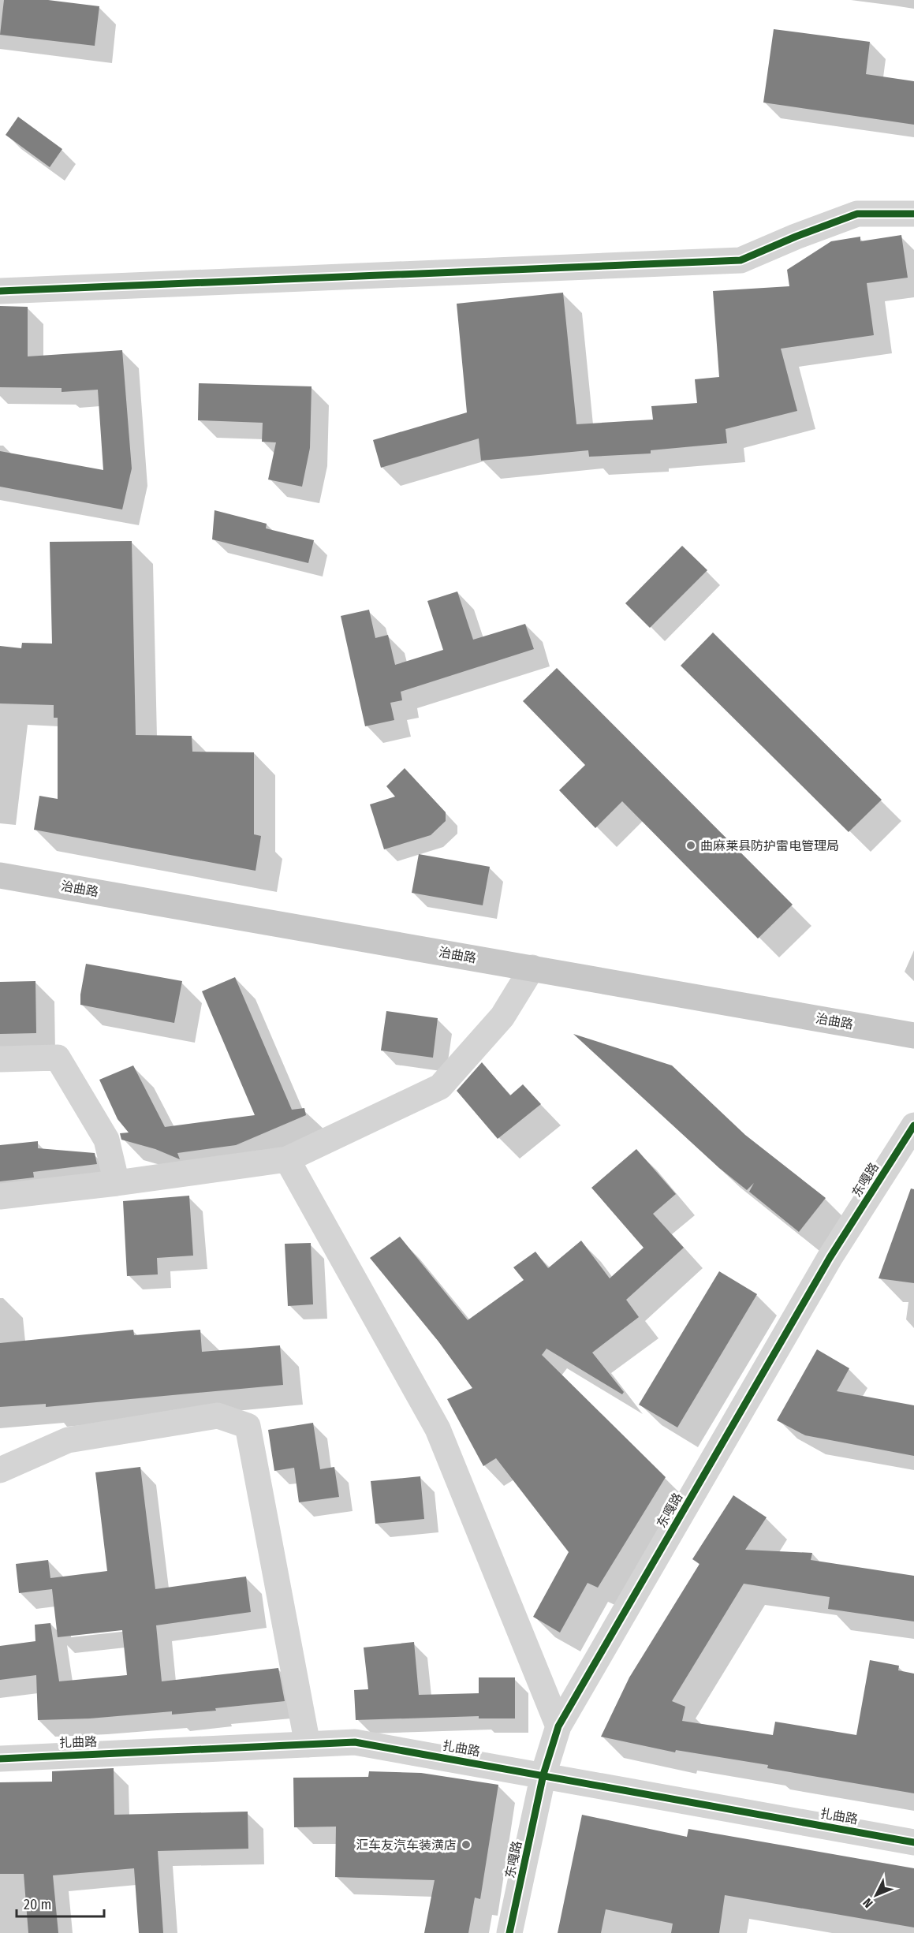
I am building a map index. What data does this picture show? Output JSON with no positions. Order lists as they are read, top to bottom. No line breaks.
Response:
{"streets":{"main road":["治曲路"],"street":["东嘎路","扎曲路"]},"crossings":[["东嘎路","扎曲路"]],"places":["曲麻莱县防护雷电管理局","汇车友汽车装潢店"],"scale_bar":"20 m","north":"bottom left"}
